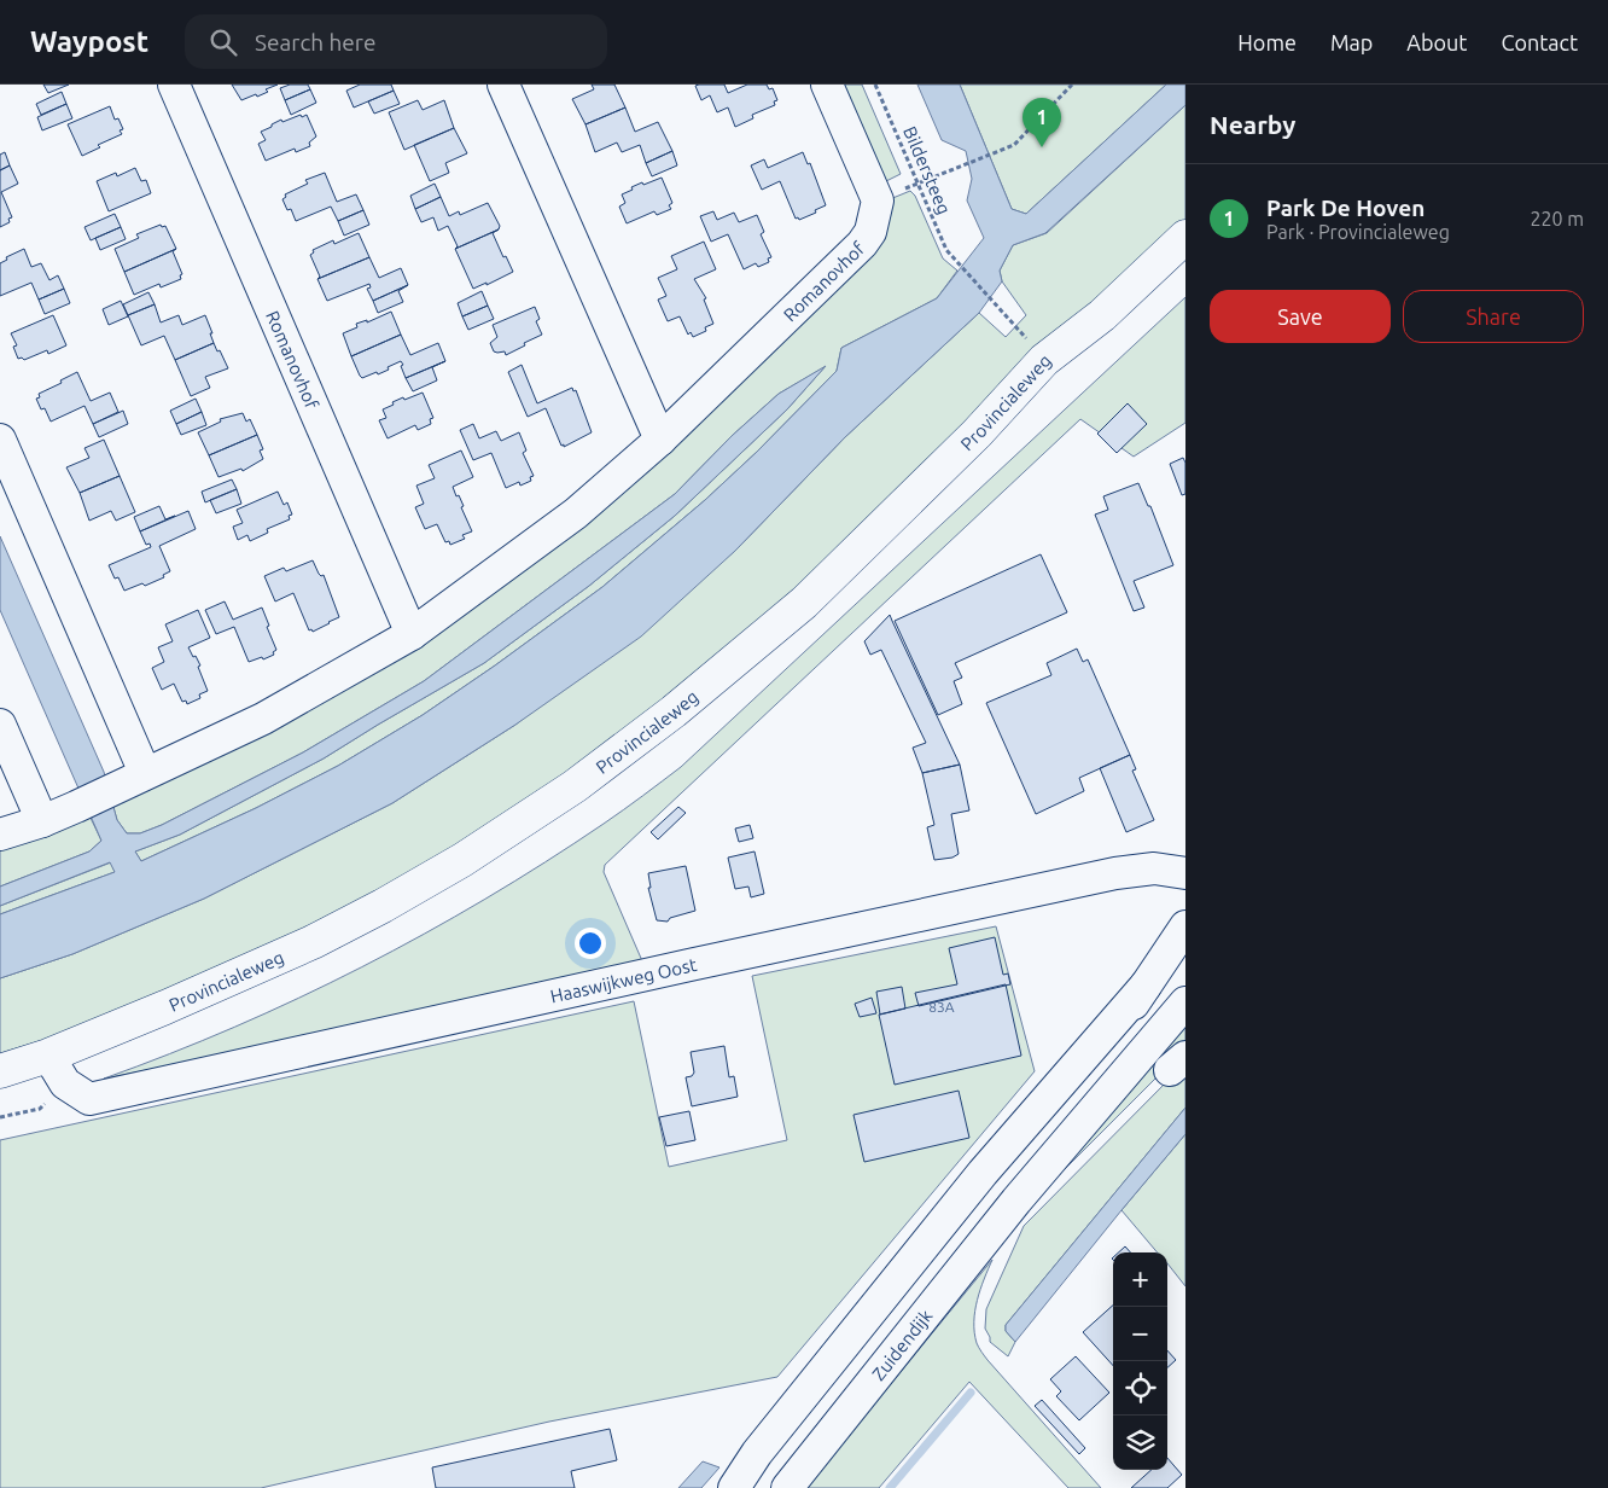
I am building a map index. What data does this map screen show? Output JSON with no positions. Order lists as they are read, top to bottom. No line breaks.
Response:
{"streets":{"main road":["Provincialeweg"],"street":["Romanovhof","Haaswijkweg Oost","Zuidendijk"],"path":["Bildersteeg"]},"crossings":[["Bildersteeg","Provincialeweg"],["Provincialeweg","Haaswijkweg Oost"]],"house_numbers":["83A"],"page":{"header":"Waypost","search":"Search here","nav":["Home","Map","About","Contact"],"heading":"Nearby","pins":"1","list":[{"mark":"1","name":"Park De Hoven","note":"Park · Provincialeweg","value":"220 m"}],"buttons":["Save","Share"],"map_buttons":["+","−"]}}
